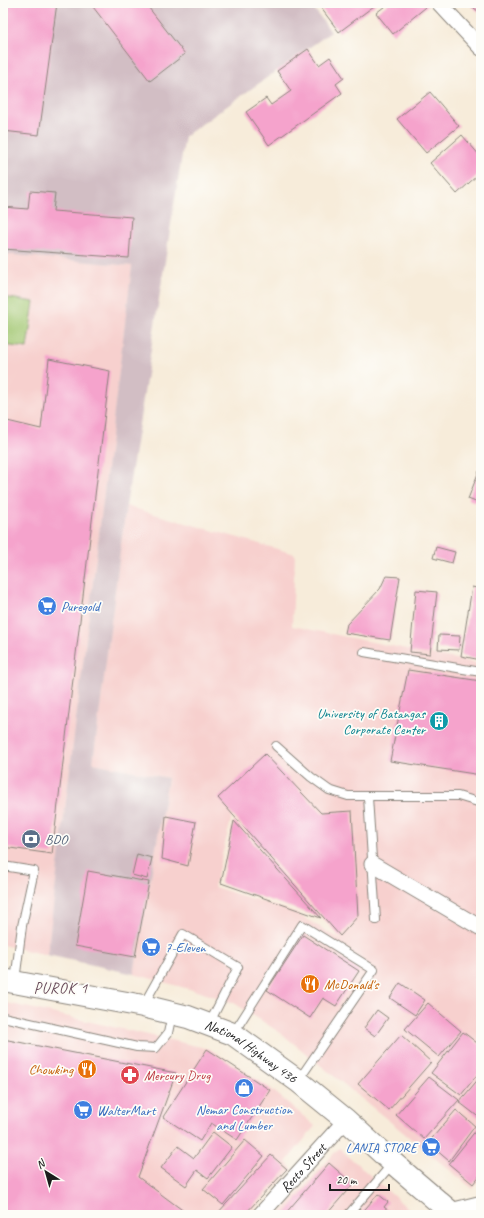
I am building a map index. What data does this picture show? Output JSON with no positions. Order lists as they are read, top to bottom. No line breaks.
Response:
{"streets":{"main road":["National Highway 436"],"street":["Recto Street"]},"crossings":[["National Highway 436","Recto Street"]],"districts":["PUROK 1"],"places":{"supermarket":["Puregold","7-Eleven","WalterMart","LANIA STORE"],"building":["University of Batangas Corporate Center"],"bank":["BDO"],"restaurant":["McDonald's","Chowking"],"pharmacy":["Mercury Drug"],"shop":["Nemar Construction and Lumber"]},"scale_bar":"20 m","north":"top left"}
